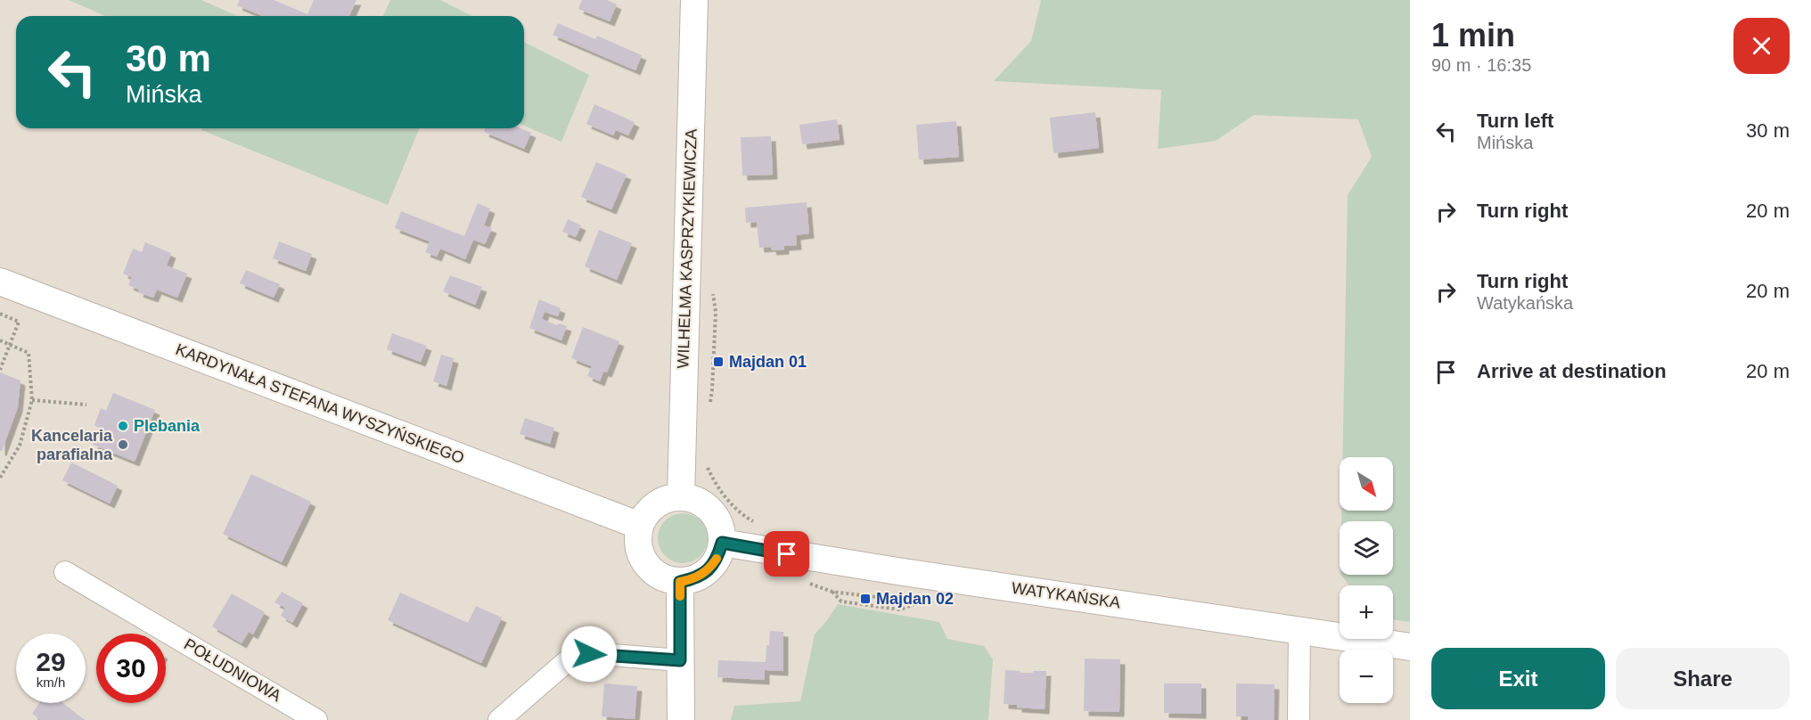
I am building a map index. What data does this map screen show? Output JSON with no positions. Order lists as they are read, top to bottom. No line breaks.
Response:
{"streets":{"street":["WILHELMA KASPRZYKIEWICZA","KARDYNAŁA STEFANA WYSZYŃSKIEGO","WATYKAŃSKA","POŁUDNIOWA"]},"crossings":[["WILHELMA KASPRZYKIEWICZA","KARDYNAŁA STEFANA WYSZYŃSKIEGO"],["WILHELMA KASPRZYKIEWICZA","WATYKAŃSKA"],["KARDYNAŁA STEFANA WYSZYŃSKIEGO","WATYKAŃSKA"]],"places":{"transit":["Majdan 01","Majdan 02"],"other":["Plebania","Kancelaria parafialna"]},"north":"bottom right","page":{"heading":["1 min","90 m · 16:35"],"turn":["30 m","Mińska"],"list":[{"name":"Turn left","note":"Mińska","value":"30 m"},{"name":"Turn right","value":"20 m"},{"name":"Turn right","note":"Watykańska","value":"20 m"},{"name":"Arrive at destination","value":"20 m"}],"map_buttons":["+","−"],"speed":"29 km/h","limit":"30","buttons":["Exit","Share"]}}
